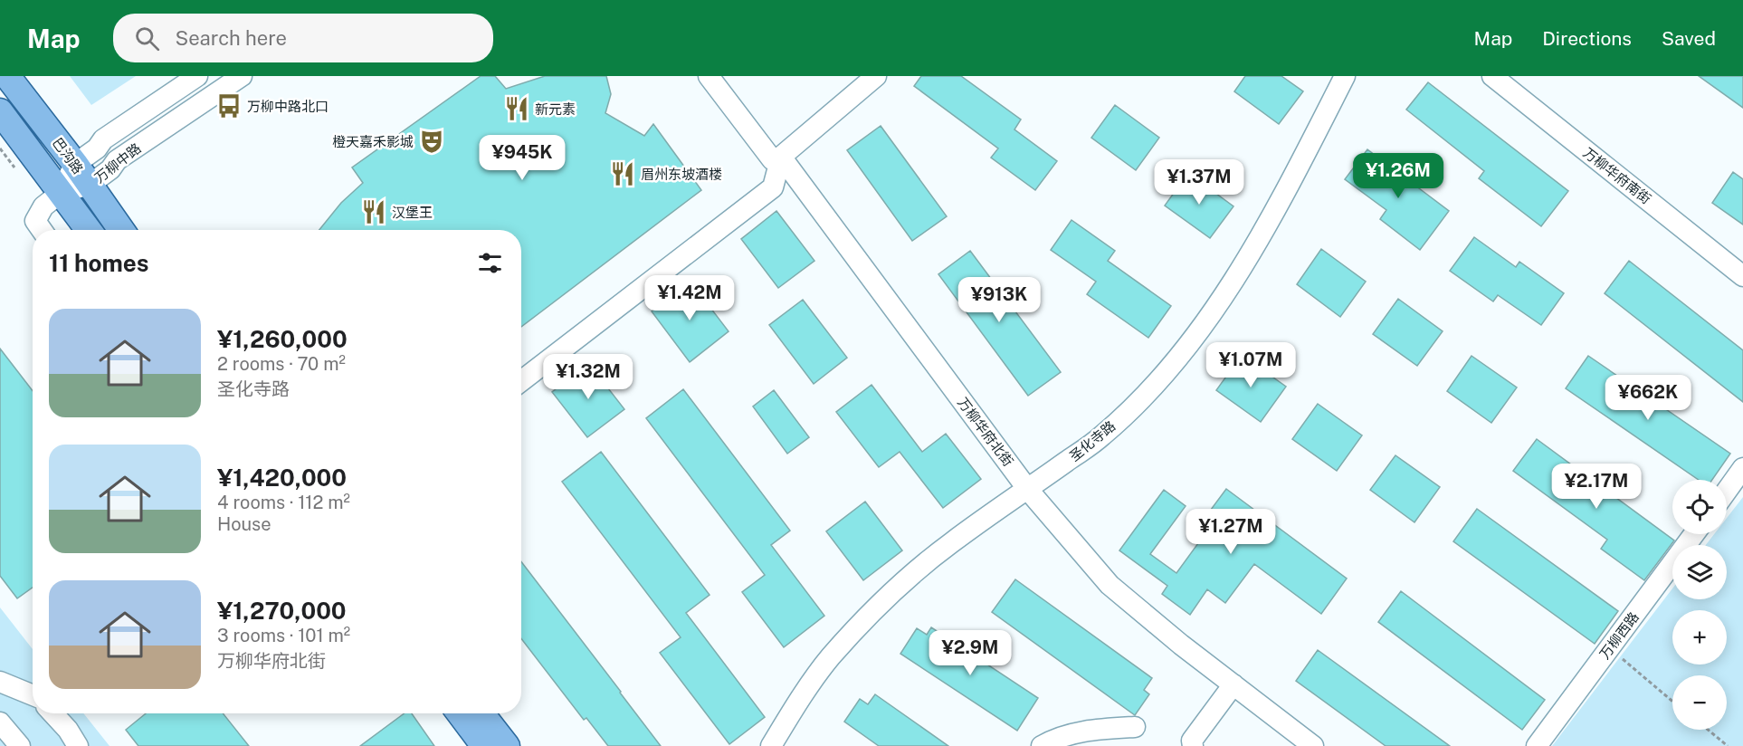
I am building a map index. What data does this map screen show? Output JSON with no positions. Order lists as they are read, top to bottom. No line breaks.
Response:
{"streets":{"main road":["巴沟路"],"street":["万柳中路","万柳华府南街","万柳华府北街","圣化寺路","万柳西路"]},"crossings":[["巴沟路","万柳中路"],["万柳华府北街","圣化寺路"]],"places":{"bus stop":["万柳中路北口"],"restaurant":["新元素","眉州东坡酒楼","汉堡王"],"theatre":["橙天嘉禾影城"]},"page":{"header":"Map","search":"Search here","nav":["Map","Directions","Saved"],"price":["¥945K","¥1.26M","¥1.37M","¥1.42M","¥913K","¥1.07M","¥1.32M","¥662K","¥2.17M","¥1.27M","¥2.9M"],"heading":"11 homes","list":[{"name":"¥1,260,000","note":"2 rooms · 70 m² · 圣化寺路"},{"name":"¥1,420,000","note":"4 rooms · 112 m² · House"},{"name":"¥1,270,000","note":"3 rooms · 101 m² · 万柳华府北街"}],"map_buttons":["+","−"]}}
